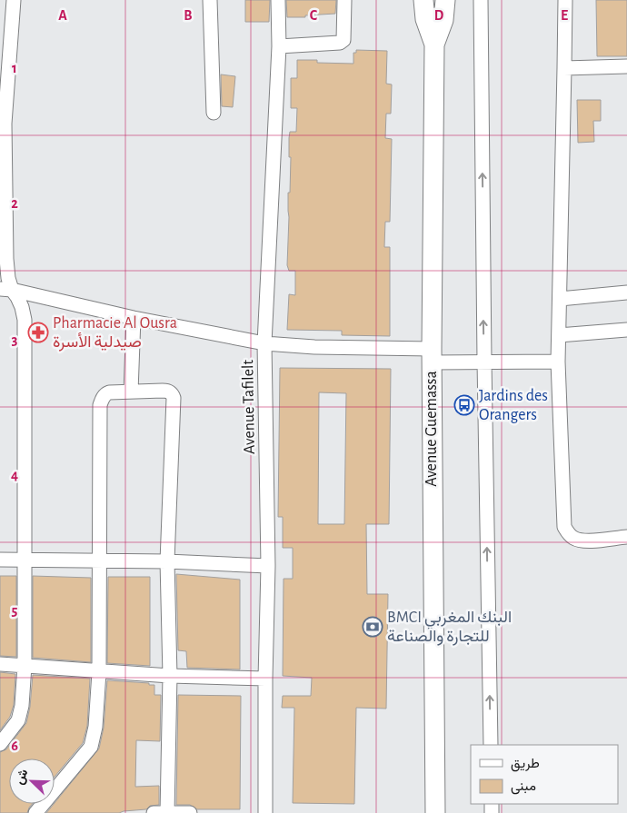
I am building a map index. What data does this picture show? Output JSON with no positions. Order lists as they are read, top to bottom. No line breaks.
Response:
{"streets":{"main road":["Avenue Guemassa"],"street":["Avenue Tafilelt"]},"places":{"pharmacy":["Pharmacie Al Ousra صيدلية الأسرة"],"bus stop":["Jardins des Orangers"],"bank":["BMCI البنك المغربي للتجارة والصناعة"]},"legend":["طريق","مبنى"],"north":"top left","grid":{"columns":["A","B","C","D","E"],"rows":["1","2","3","4","5","6"]}}
